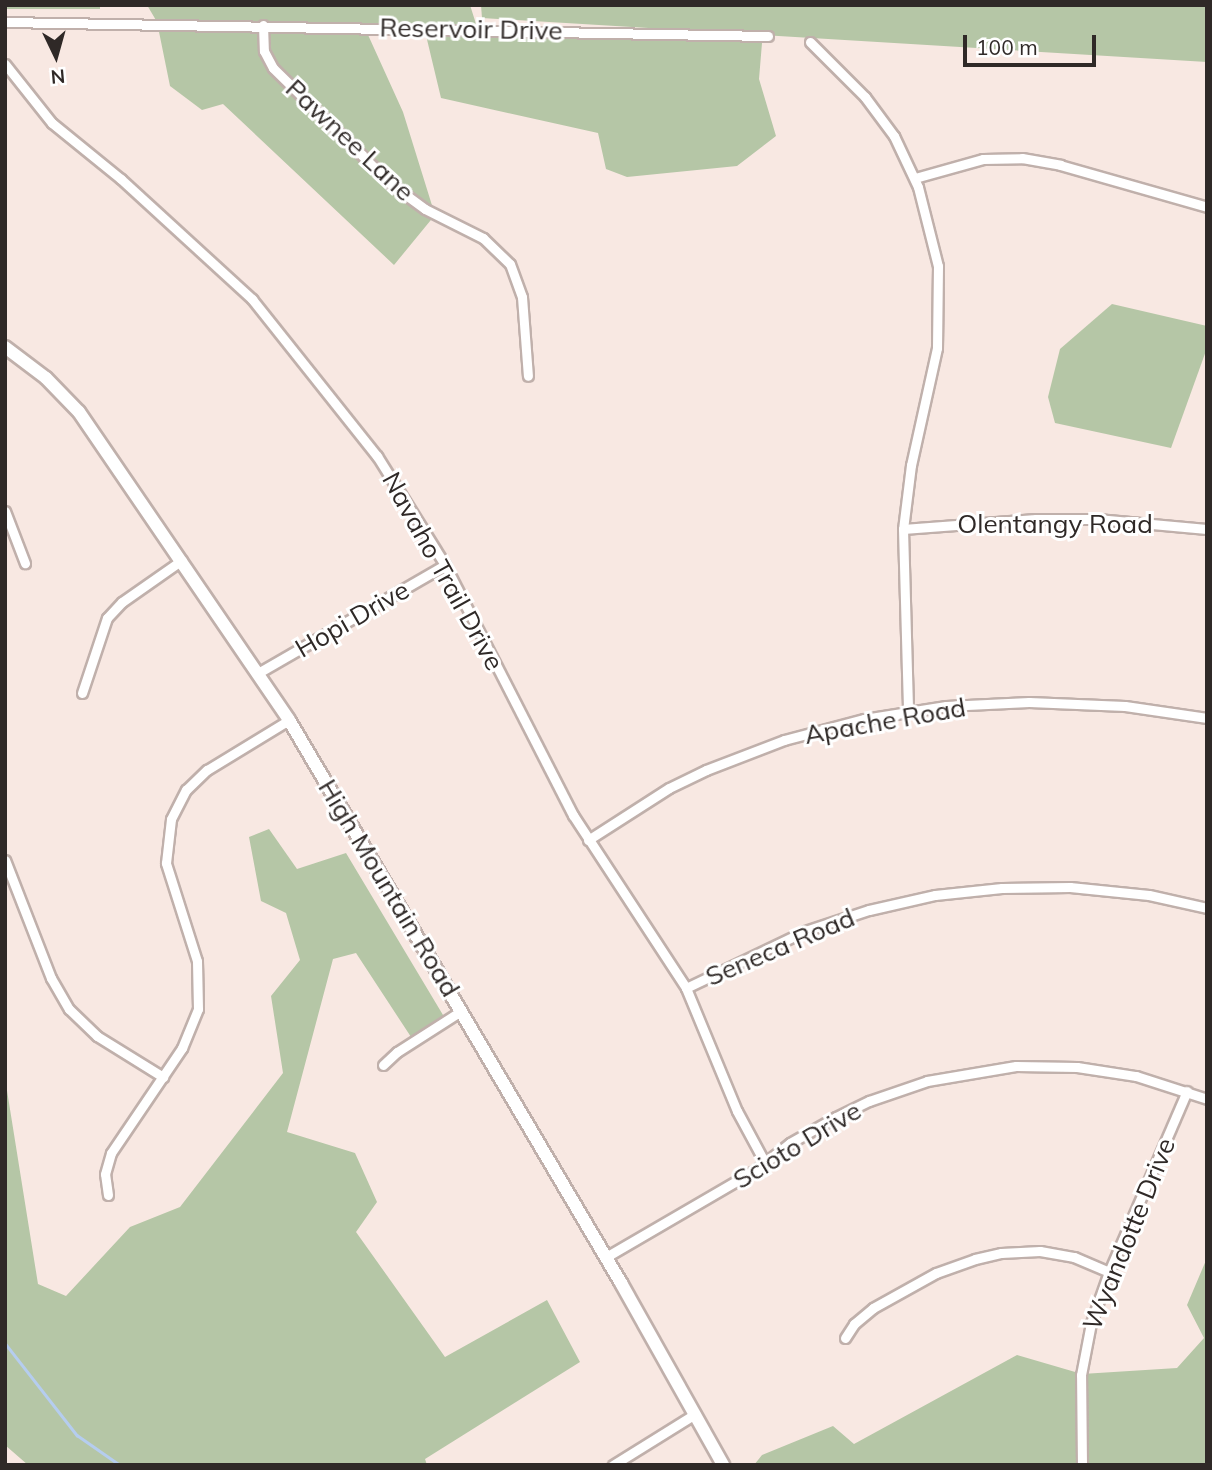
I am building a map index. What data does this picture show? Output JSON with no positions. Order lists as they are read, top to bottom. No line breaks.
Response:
{"streets":{"main road":["High Mountain Road"],"street":["Reservoir Drive","Pawnee Lane","Olentangy Road","Navaho Trail Drive","Hopi Drive","Apache Road","Seneca Road","Scioto Drive","Wyandotte Drive"]},"crossings":[["Reservoir Drive","Pawnee Lane"],["Navaho Trail Drive","Hopi Drive"],["Navaho Trail Drive","Apache Road"],["Navaho Trail Drive","Seneca Road"],["Navaho Trail Drive","Scioto Drive"],["Hopi Drive","High Mountain Road"],["High Mountain Road","Scioto Drive"],["Scioto Drive","Wyandotte Drive"]],"scale_bar":"100 m","north":"bottom"}
